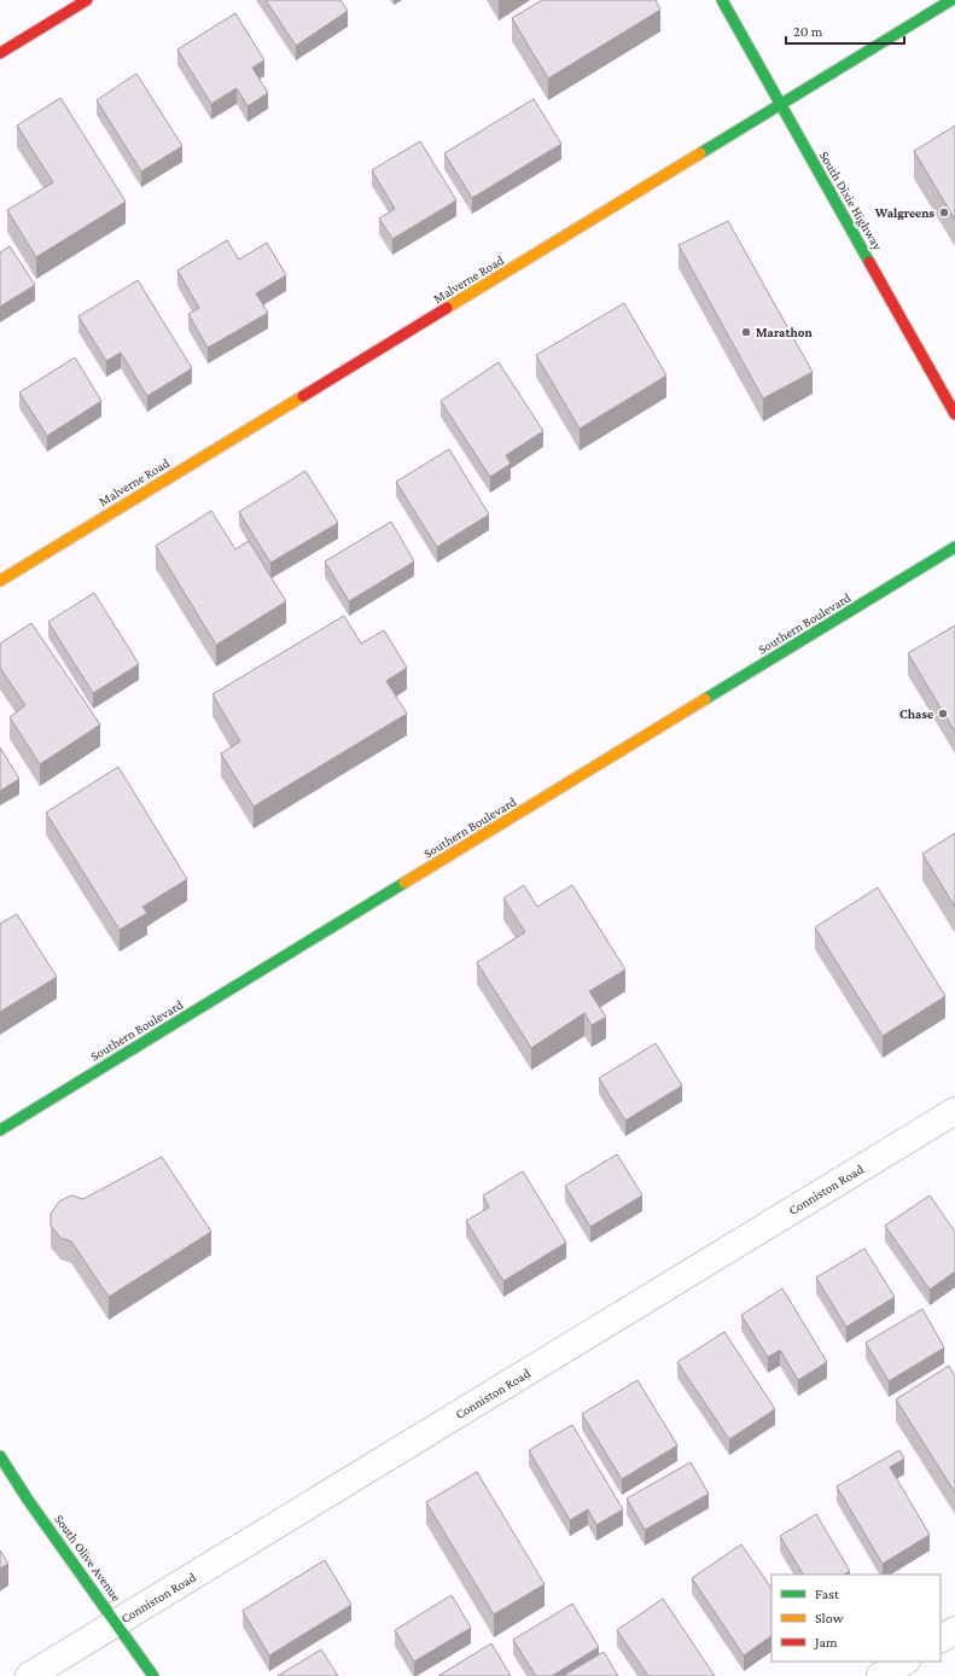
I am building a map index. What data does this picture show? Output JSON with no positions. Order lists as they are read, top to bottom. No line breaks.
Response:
{"streets":{"main road":["South Dixie Highway","Malverne Road","Southern Boulevard","South Olive Avenue"],"street":["Conniston Road"]},"crossings":[["South Dixie Highway","Malverne Road"],["Conniston Road","South Olive Avenue"]],"places":["Walgreens","Marathon","Chase"],"legend":["Fast","Slow","Jam"],"scale_bar":"20 m"}
